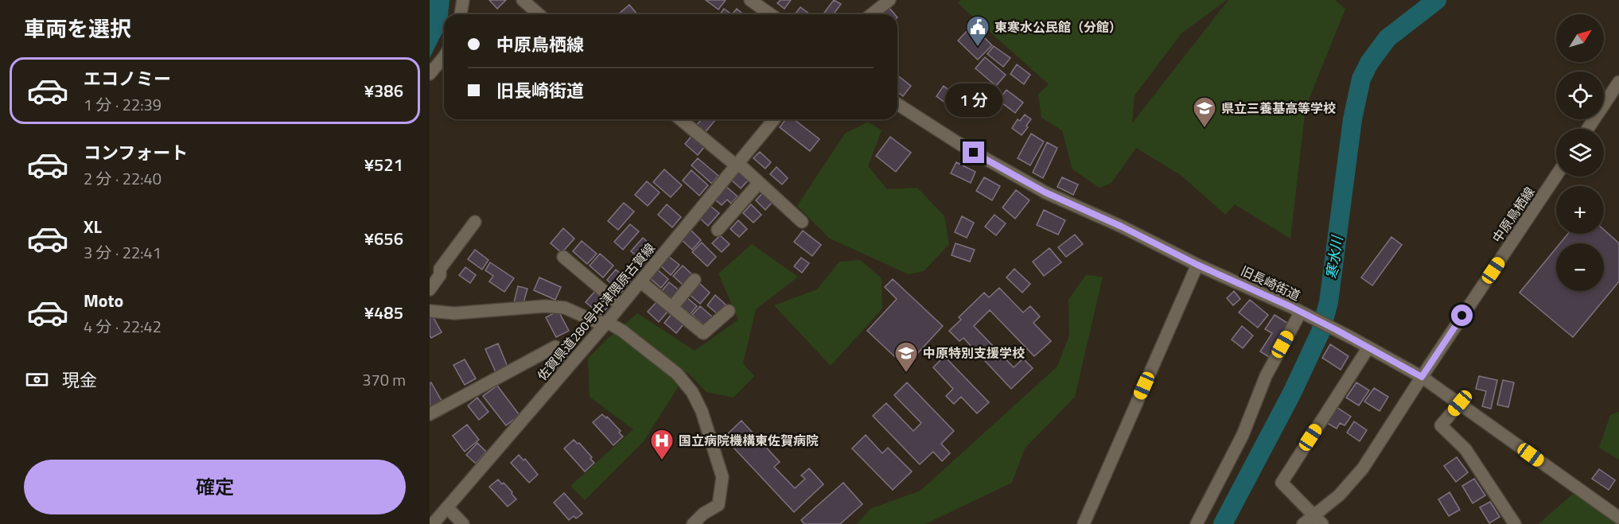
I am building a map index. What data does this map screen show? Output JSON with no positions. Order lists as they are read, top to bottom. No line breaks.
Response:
{"streets":{"street":["中原鳥栖線","旧長崎街道","佐賀県道280号中津隈原古賀線"]},"crossings":[["中原鳥栖線","旧長崎街道"]],"water":["寒水川"],"places":{"public building":["東寒水公民館（分館）"],"school or university":["県立三養基高等学校","中原特別支援学校"],"hospital":["国立病院機構東佐賀病院"]},"north":"top right","page":{"heading":"車両を選択","map_buttons":["+","−"],"banner":["中原鳥栖線","旧長崎街道"],"list":[{"name":"エコノミー","note":"1 分 · 22:39","value":"¥386"},{"name":"コンフォート","note":"2 分 · 22:40","value":"¥521"},{"name":"XL","note":"3 分 · 22:41","value":"¥656"},{"name":"Moto","note":"4 分 · 22:42","value":"¥485"}],"bubble":"1 分","pay":["現金","370 m"],"buttons":"確定"}}
